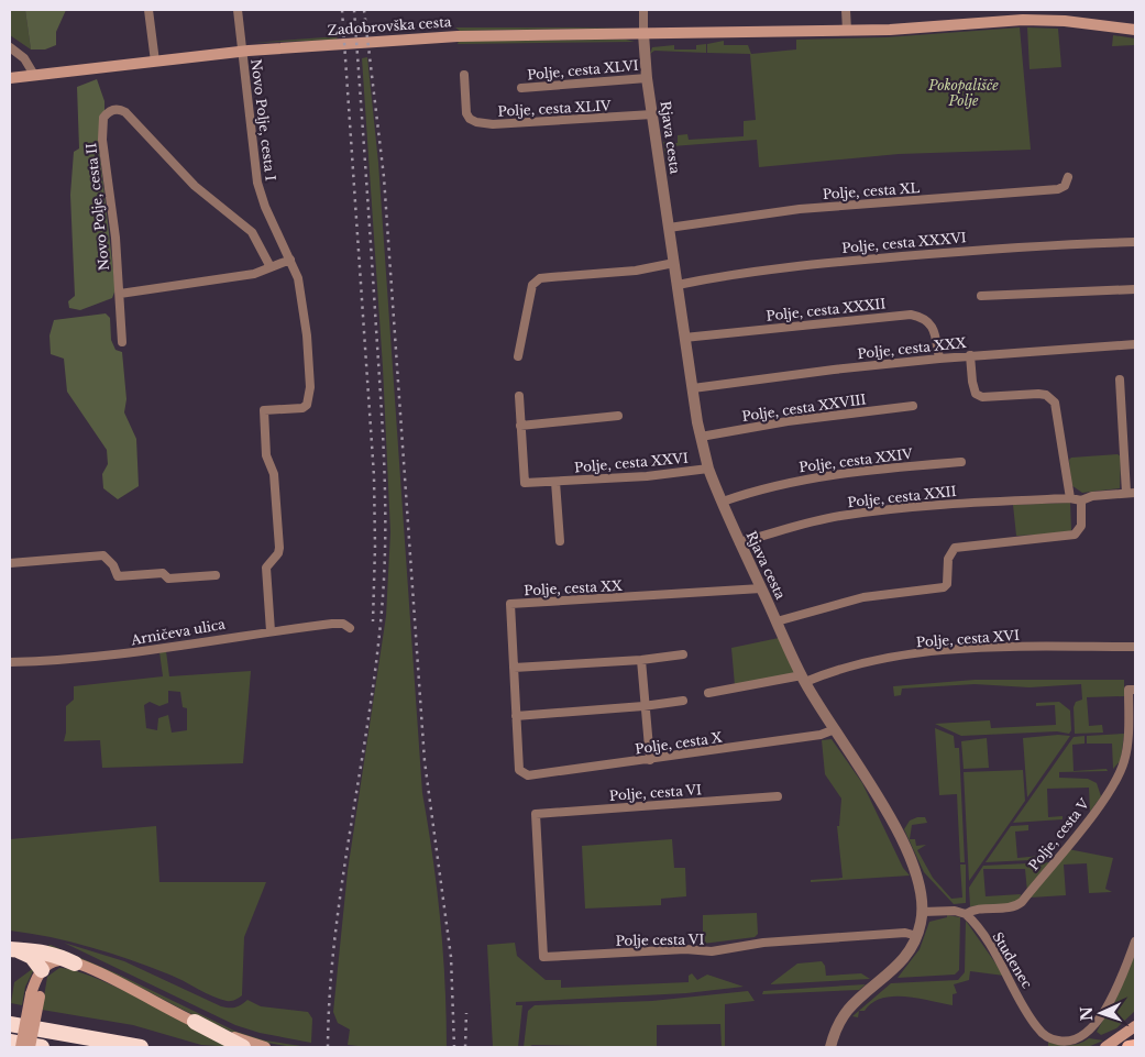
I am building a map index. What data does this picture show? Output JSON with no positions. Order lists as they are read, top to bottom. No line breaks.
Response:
{"streets":{"main road":["Zadobrovška cesta"],"street":["Polje, cesta XLVI","Polje, cesta XLIV","Novo Polje, cesta I","Rjava cesta","Polje, cesta XL","Novo Polje, cesta II","Polje, cesta XXXVI","Polje, cesta XXXII","Polje, cesta XXX","Polje, cesta XXVIII","Polje, cesta XXIV","Polje, cesta XXVI","Polje, cesta XXII","Polje, cesta XX","Arničeva ulica","Polje, cesta XVI","Polje, cesta X","Polje, cesta VI","Polje, cesta V","Polje cesta VI","Studenec"]},"crossings":[["Zadobrovška cesta","Novo Polje, cesta I"],["Zadobrovška cesta","Rjava cesta"],["Polje, cesta XLVI","Rjava cesta"],["Polje, cesta XLIV","Rjava cesta"],["Novo Polje, cesta I","Arničeva ulica"],["Rjava cesta","Polje, cesta XL"],["Rjava cesta","Polje, cesta XXXVI"],["Rjava cesta","Polje, cesta XXXII"],["Rjava cesta","Polje, cesta XXX"],["Rjava cesta","Polje, cesta XXVIII"],["Rjava cesta","Polje, cesta XXIV"],["Rjava cesta","Polje, cesta XXVI"],["Rjava cesta","Polje, cesta XXII"],["Rjava cesta","Polje, cesta XX"],["Rjava cesta","Polje, cesta XVI"],["Rjava cesta","Polje, cesta X"],["Rjava cesta","Polje, cesta V"],["Rjava cesta","Polje cesta VI"],["Polje, cesta XXXII","Polje, cesta XXX"],["Polje, cesta VI","Polje cesta VI"],["Polje, cesta V","Studenec"]],"parks":["Pokopališče Polje"],"north":"left"}
